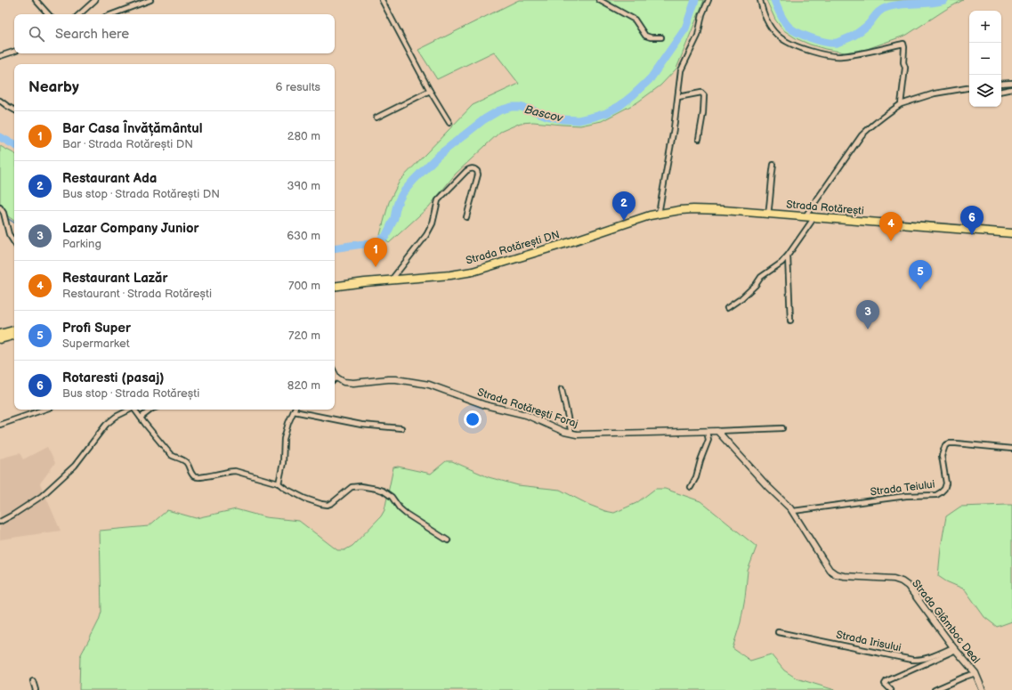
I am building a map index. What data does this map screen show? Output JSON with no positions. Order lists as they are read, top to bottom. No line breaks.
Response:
{"streets":{"highway":["Strada Rotărești","Strada Rotărești DN"],"street":["Strada Rotărești Foraj","Strada Teiului","Strada Glâmboc Deal","Strada Irisului"]},"crossings":[["Strada Rotărești","Strada Rotărești DN"],["Strada Rotărești Foraj","Strada Glâmboc Deal"],["Strada Teiului","Strada Glâmboc Deal"],["Strada Glâmboc Deal","Strada Irisului"]],"water":["Bascov"],"page":{"map_buttons":["+","−"],"search":"Search here","heading":["Nearby","6 results"],"list":[{"mark":"1","name":"Bar Casa Învățământul","note":"Bar · Strada Rotărești DN","value":"280 m"},{"mark":"2","name":"Restaurant Ada","note":"Bus stop · Strada Rotărești DN","value":"390 m"},{"mark":"3","name":"Lazar Company Junior","note":"Parking","value":"630 m"},{"mark":"4","name":"Restaurant Lazăr","note":"Restaurant · Strada Rotărești","value":"700 m"},{"mark":"5","name":"Profi Super","note":"Supermarket","value":"720 m"},{"mark":"6","name":"Rotaresti (pasaj)","note":"Bus stop · Strada Rotărești","value":"820 m"}],"pins":["2","6","4","1","5","3"]}}
